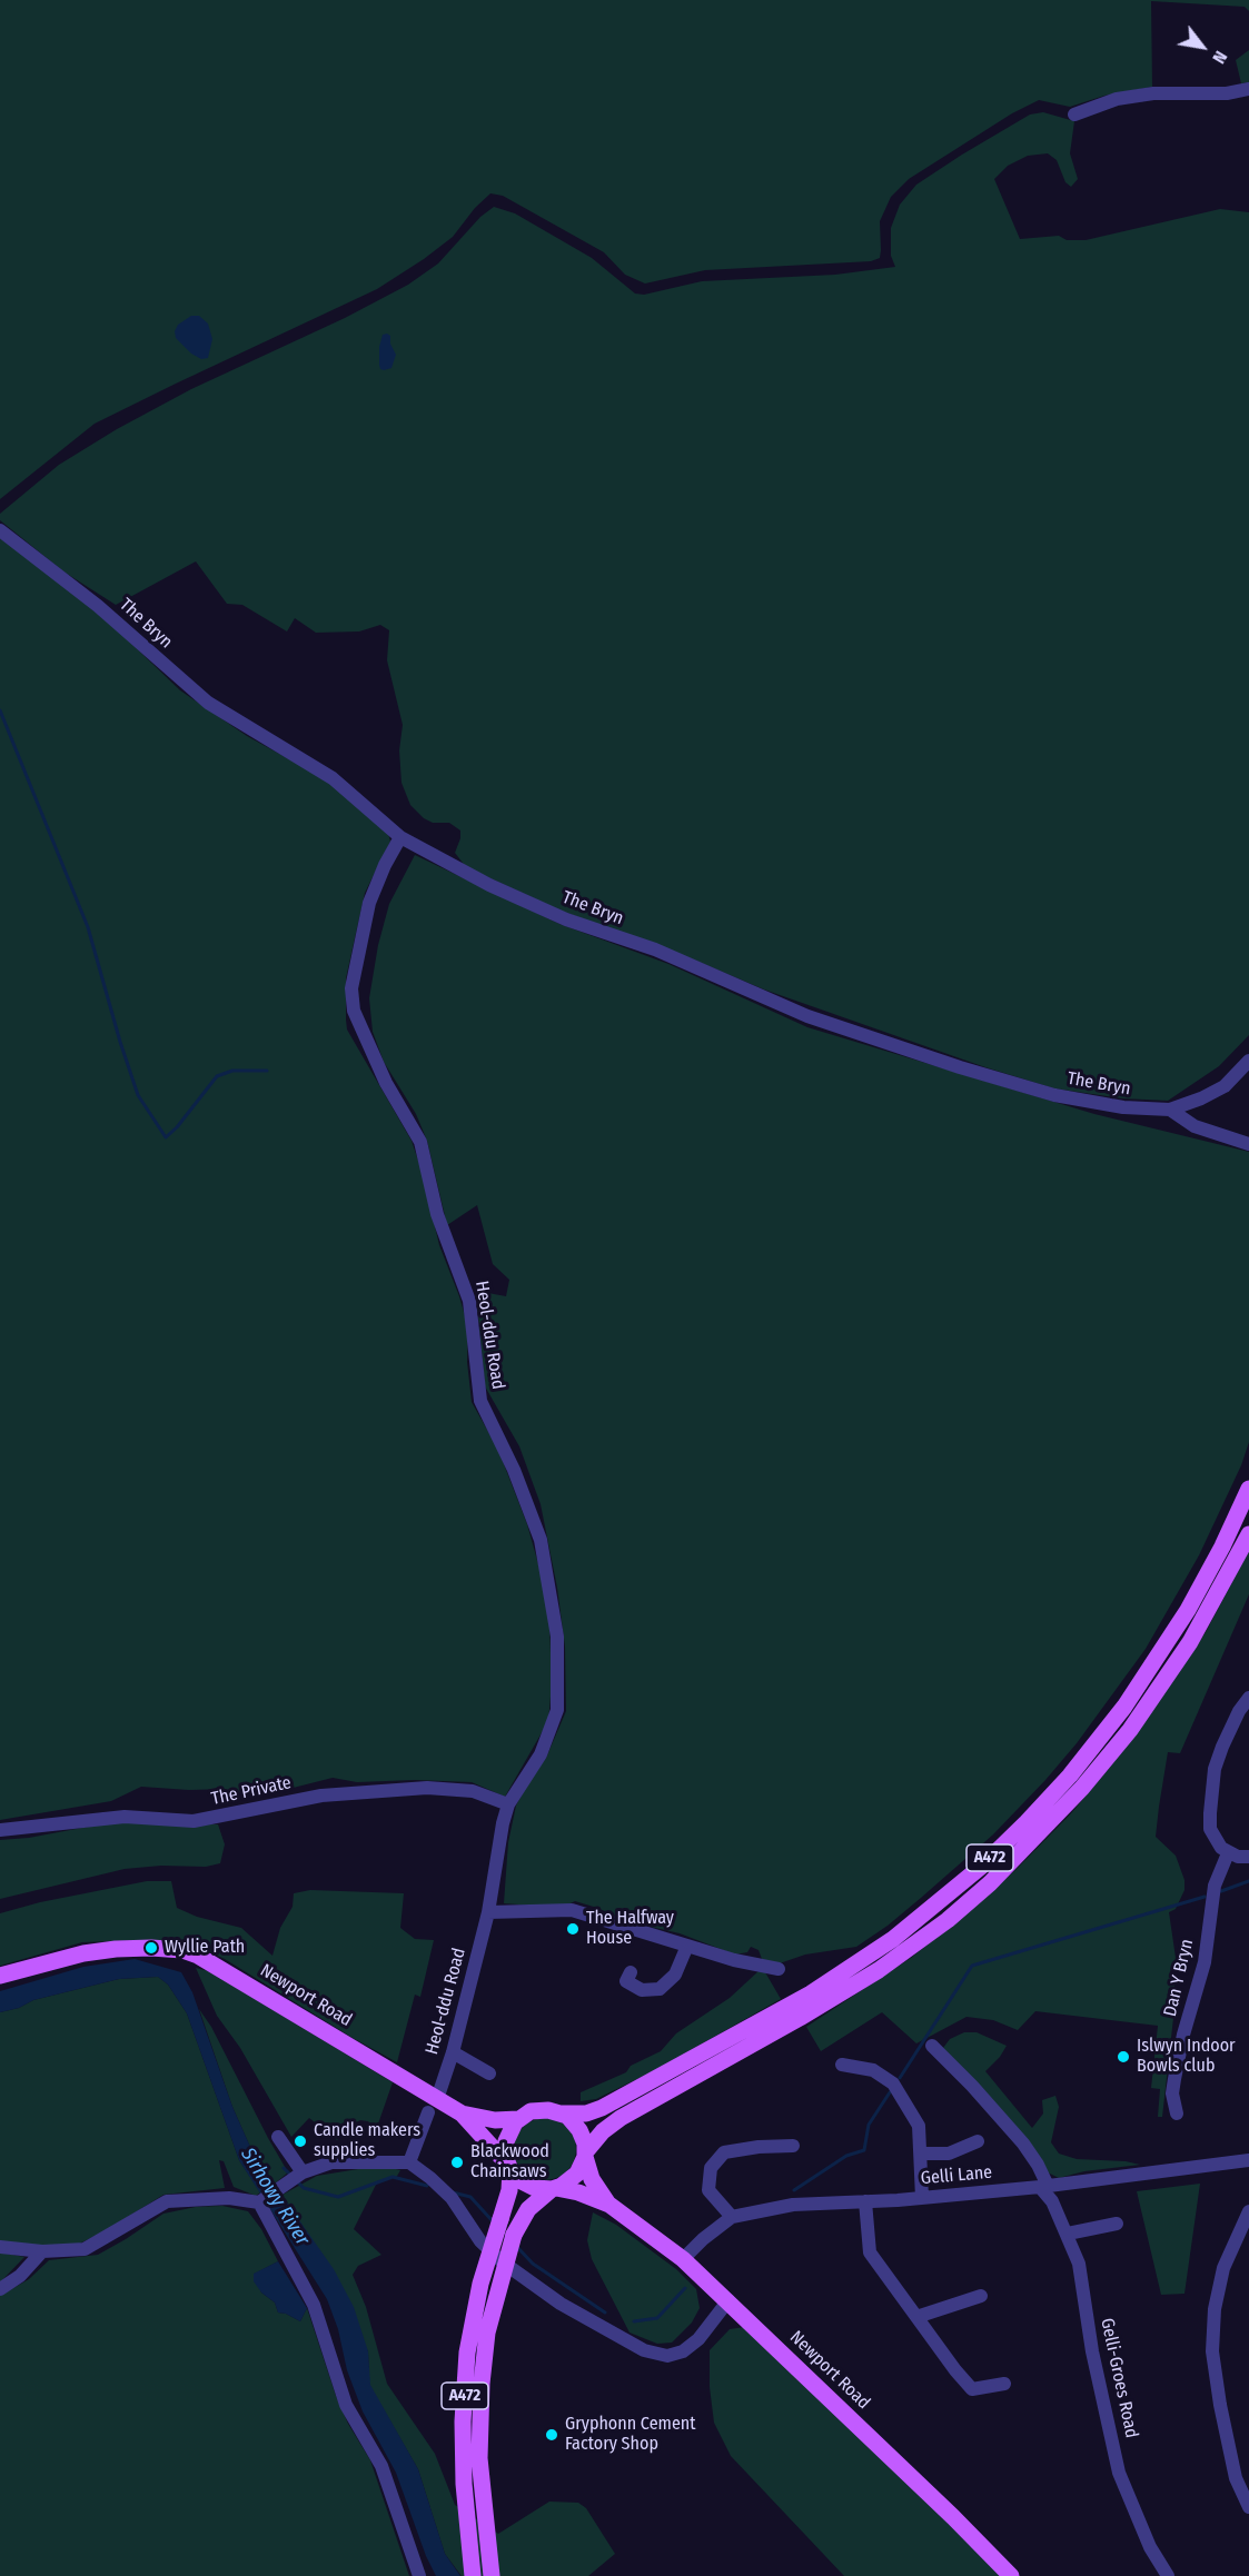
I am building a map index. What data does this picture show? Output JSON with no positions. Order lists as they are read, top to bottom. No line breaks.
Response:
{"streets":{"main road":["A472","Newport Road"],"street":["The Bryn","Heol-ddu Road","The Private","Dan Y Bryn","Gelli Lane","Gelli-Groes Road"]},"crossings":[["The Bryn","Heol-ddu Road"],["Heol-ddu Road","The Private"],["Heol-ddu Road","Newport Road"],["A472","Newport Road"],["Newport Road","Gelli Lane"],["Gelli Lane","Gelli-Groes Road"]],"water":["Sirhowy River"],"places":["The Halfway House","Wyllie Path","Islwyn Indoor Bowls club","Candle makers supplies","Blackwood Chainsaws","Gryphonn Cement Factory Shop"],"north":"bottom right"}
